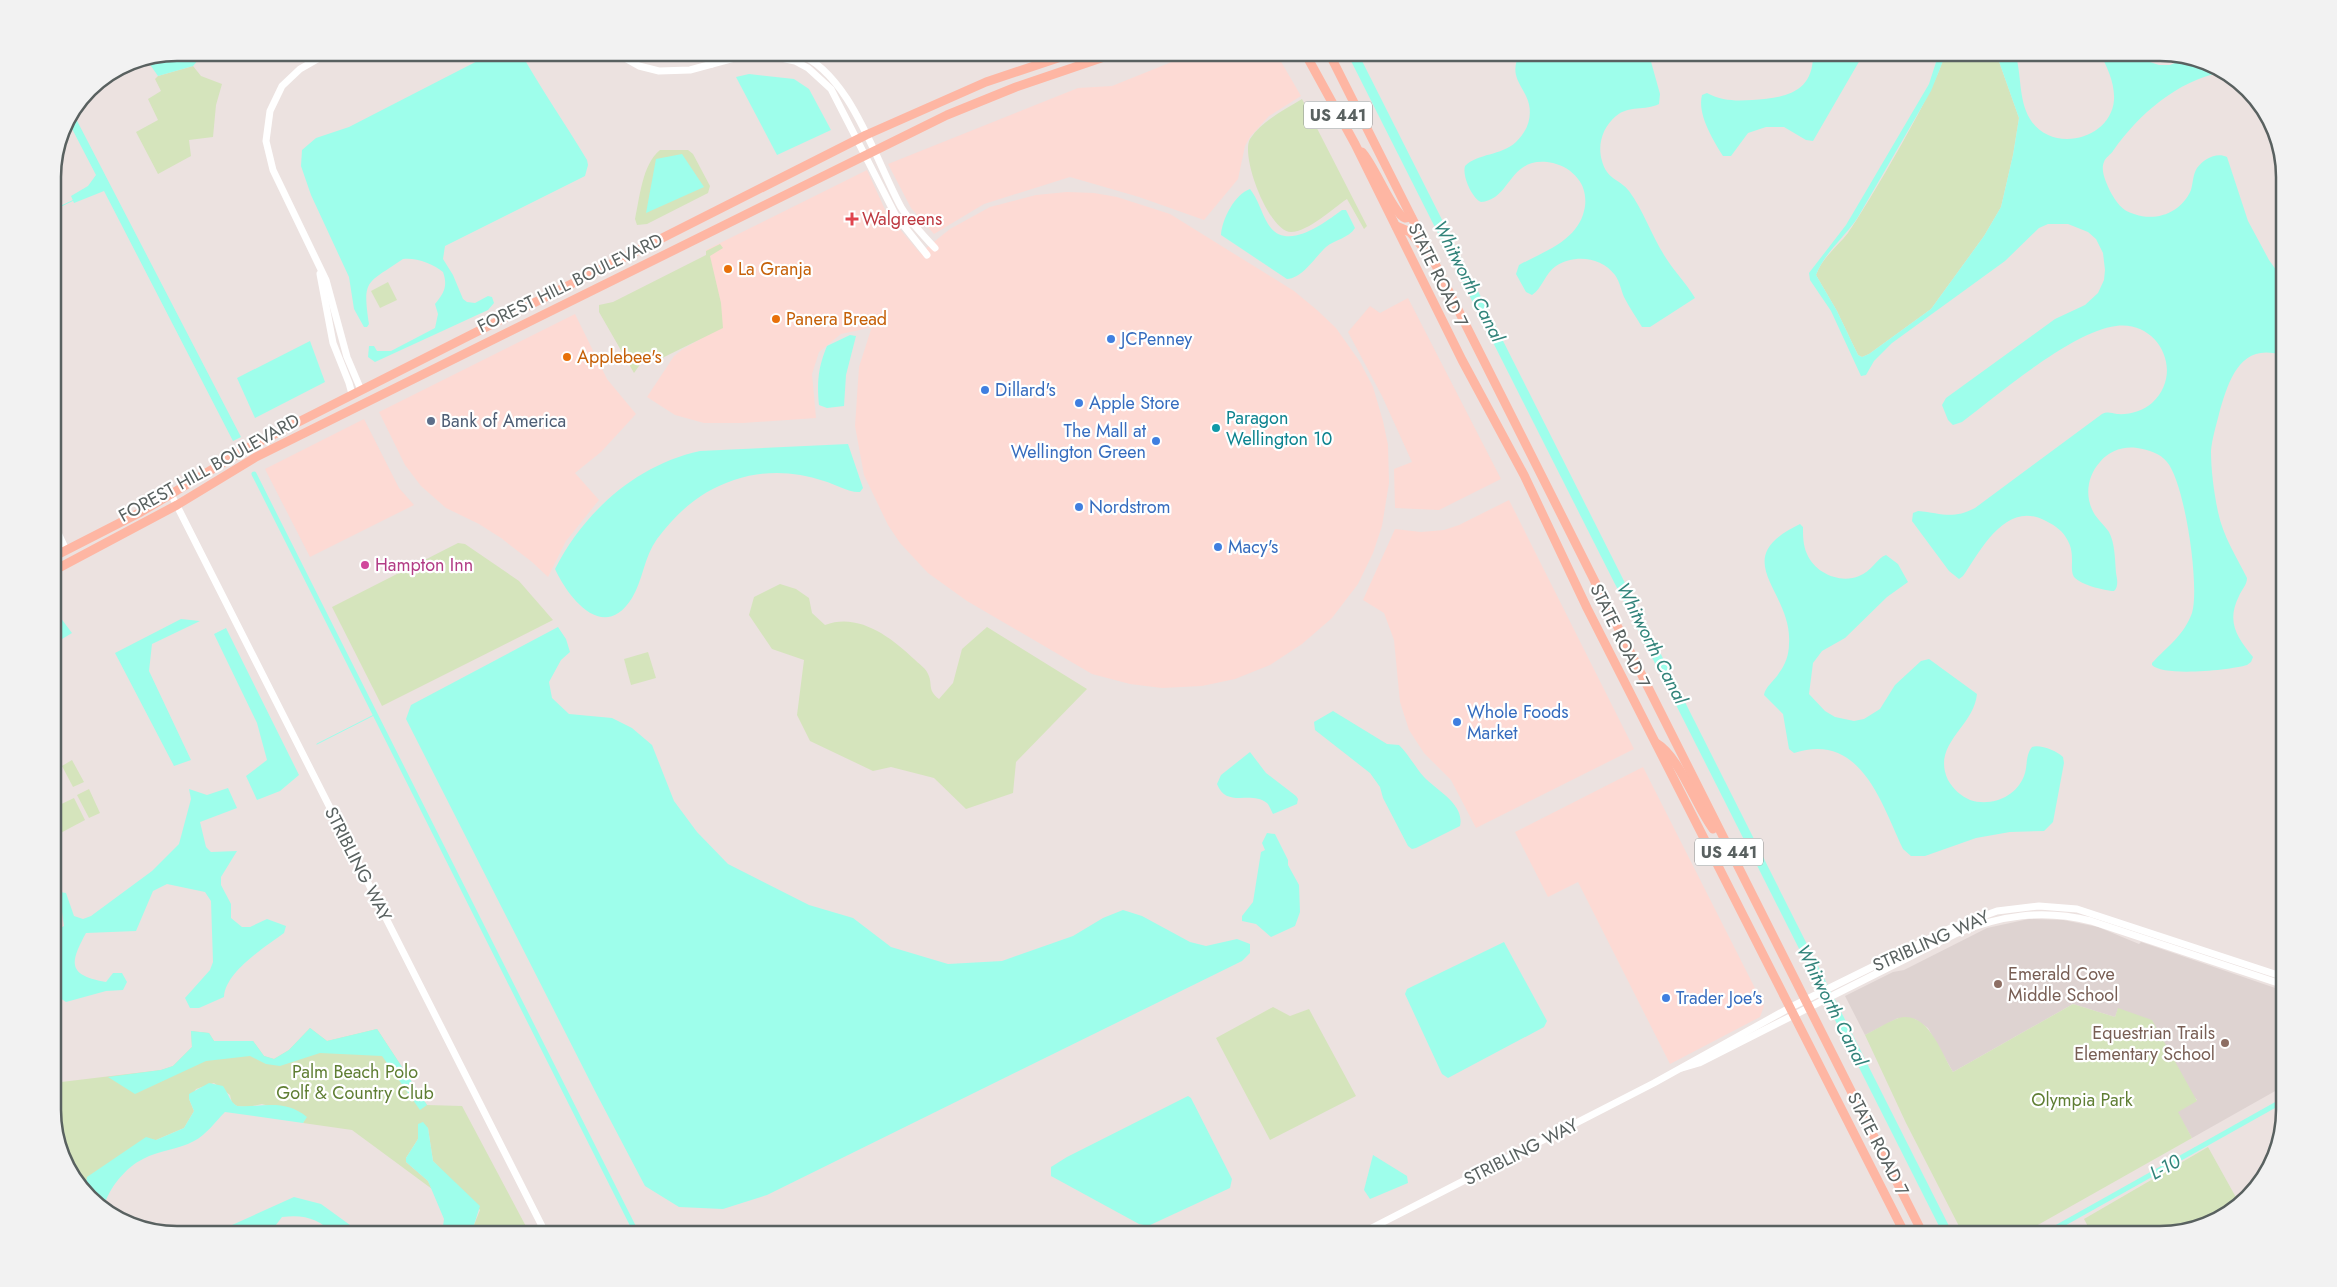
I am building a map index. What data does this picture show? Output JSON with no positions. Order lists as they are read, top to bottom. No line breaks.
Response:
{"streets":{"main road":["US 441","STATE ROAD 7","FOREST HILL BOULEVARD"],"street":["STRIBLING WAY"]},"crossings":[["STATE ROAD 7","STRIBLING WAY"],["FOREST HILL BOULEVARD","STRIBLING WAY"]],"water":["Whitworth Canal","L-10"],"parks":["Palm Beach Polo Golf & Country Club","Olympia Park"],"places":{"health":["Walgreens"],"other":["La Granja","Panera Bread","JCPenney","Applebee's","Dillard's","Apple Store","Bank of America","Paragon Wellington 10","The Mall at Wellington Green","Nordstrom","Macy's","Hampton Inn","Whole Foods Market","Emerald Cove Middle School","Trader Joe's","Equestrian Trails Elementary School"]}}
